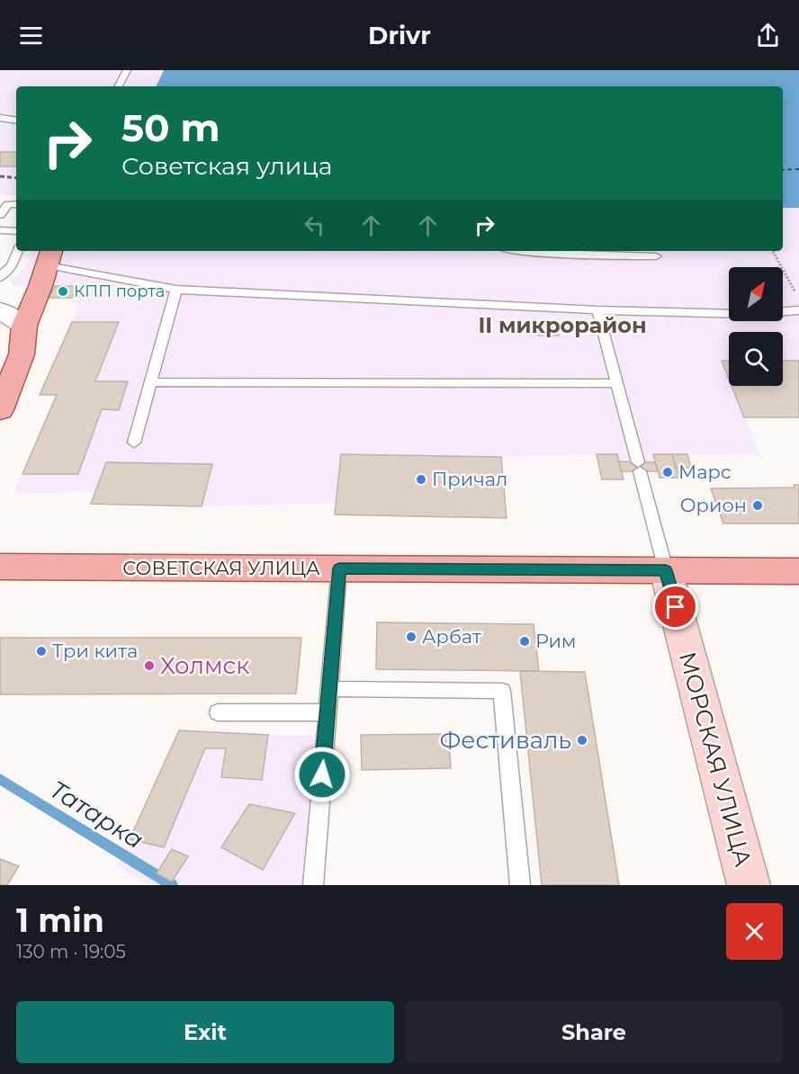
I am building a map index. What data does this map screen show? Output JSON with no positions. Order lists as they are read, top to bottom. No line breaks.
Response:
{"streets":{"main road":["СОВЕТСКАЯ УЛИЦА","МОРСКАЯ УЛИЦА"]},"crossings":[["СОВЕТСКАЯ УЛИЦА","МОРСКАЯ УЛИЦА"]],"districts":["II микрорайон"],"water":["Татарка"],"places":["КПП порта","Марс","Причал","Орион","Арбат","Рим","Три кита","Холмск","Фестиваль"],"north":"top right","page":{"header":"Drivr","turn":["50 m","Советская улица"],"heading":["1 min","130 m · 19:05"],"buttons":["Exit","Share"]}}
